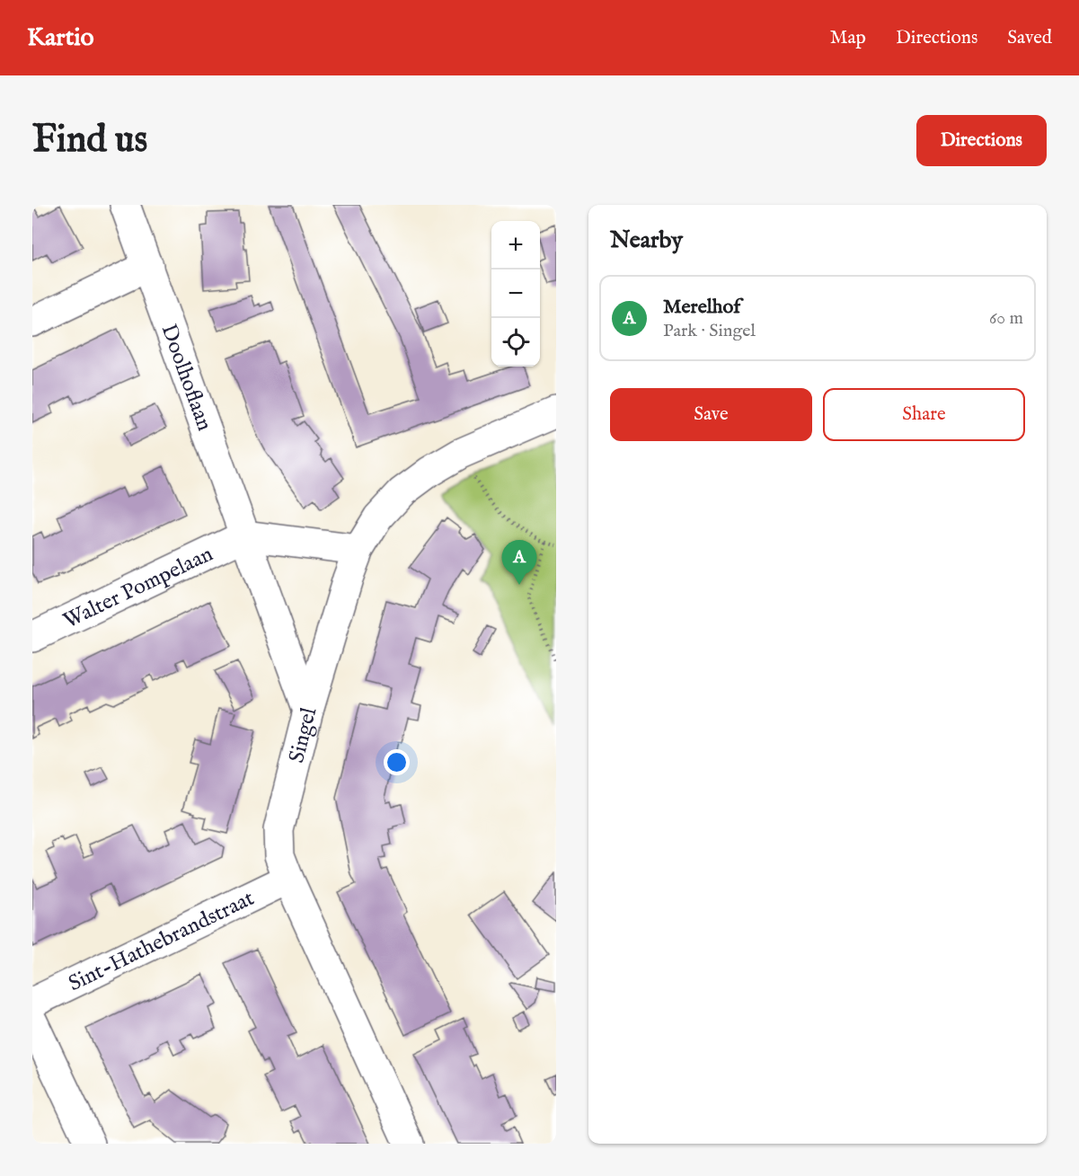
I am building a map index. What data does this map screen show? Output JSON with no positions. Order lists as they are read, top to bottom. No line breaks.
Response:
{"streets":{"street":["Doolhoflaan","Walter Pompelaan","Singel","Sint-Hathebrandstraat"]},"crossings":[["Doolhoflaan","Walter Pompelaan"],["Doolhoflaan","Singel"],["Singel","Sint-Hathebrandstraat"]],"page":{"header":"Kartio","nav":["Map","Directions","Saved"],"buttons":["Directions",["Save","Share"]],"title":"Find us","heading":"Nearby","map_buttons":["+","−"],"list":[{"mark":"A","name":"Merelhof","note":"Park · Singel","value":"60 m"}],"pins":"A"}}
